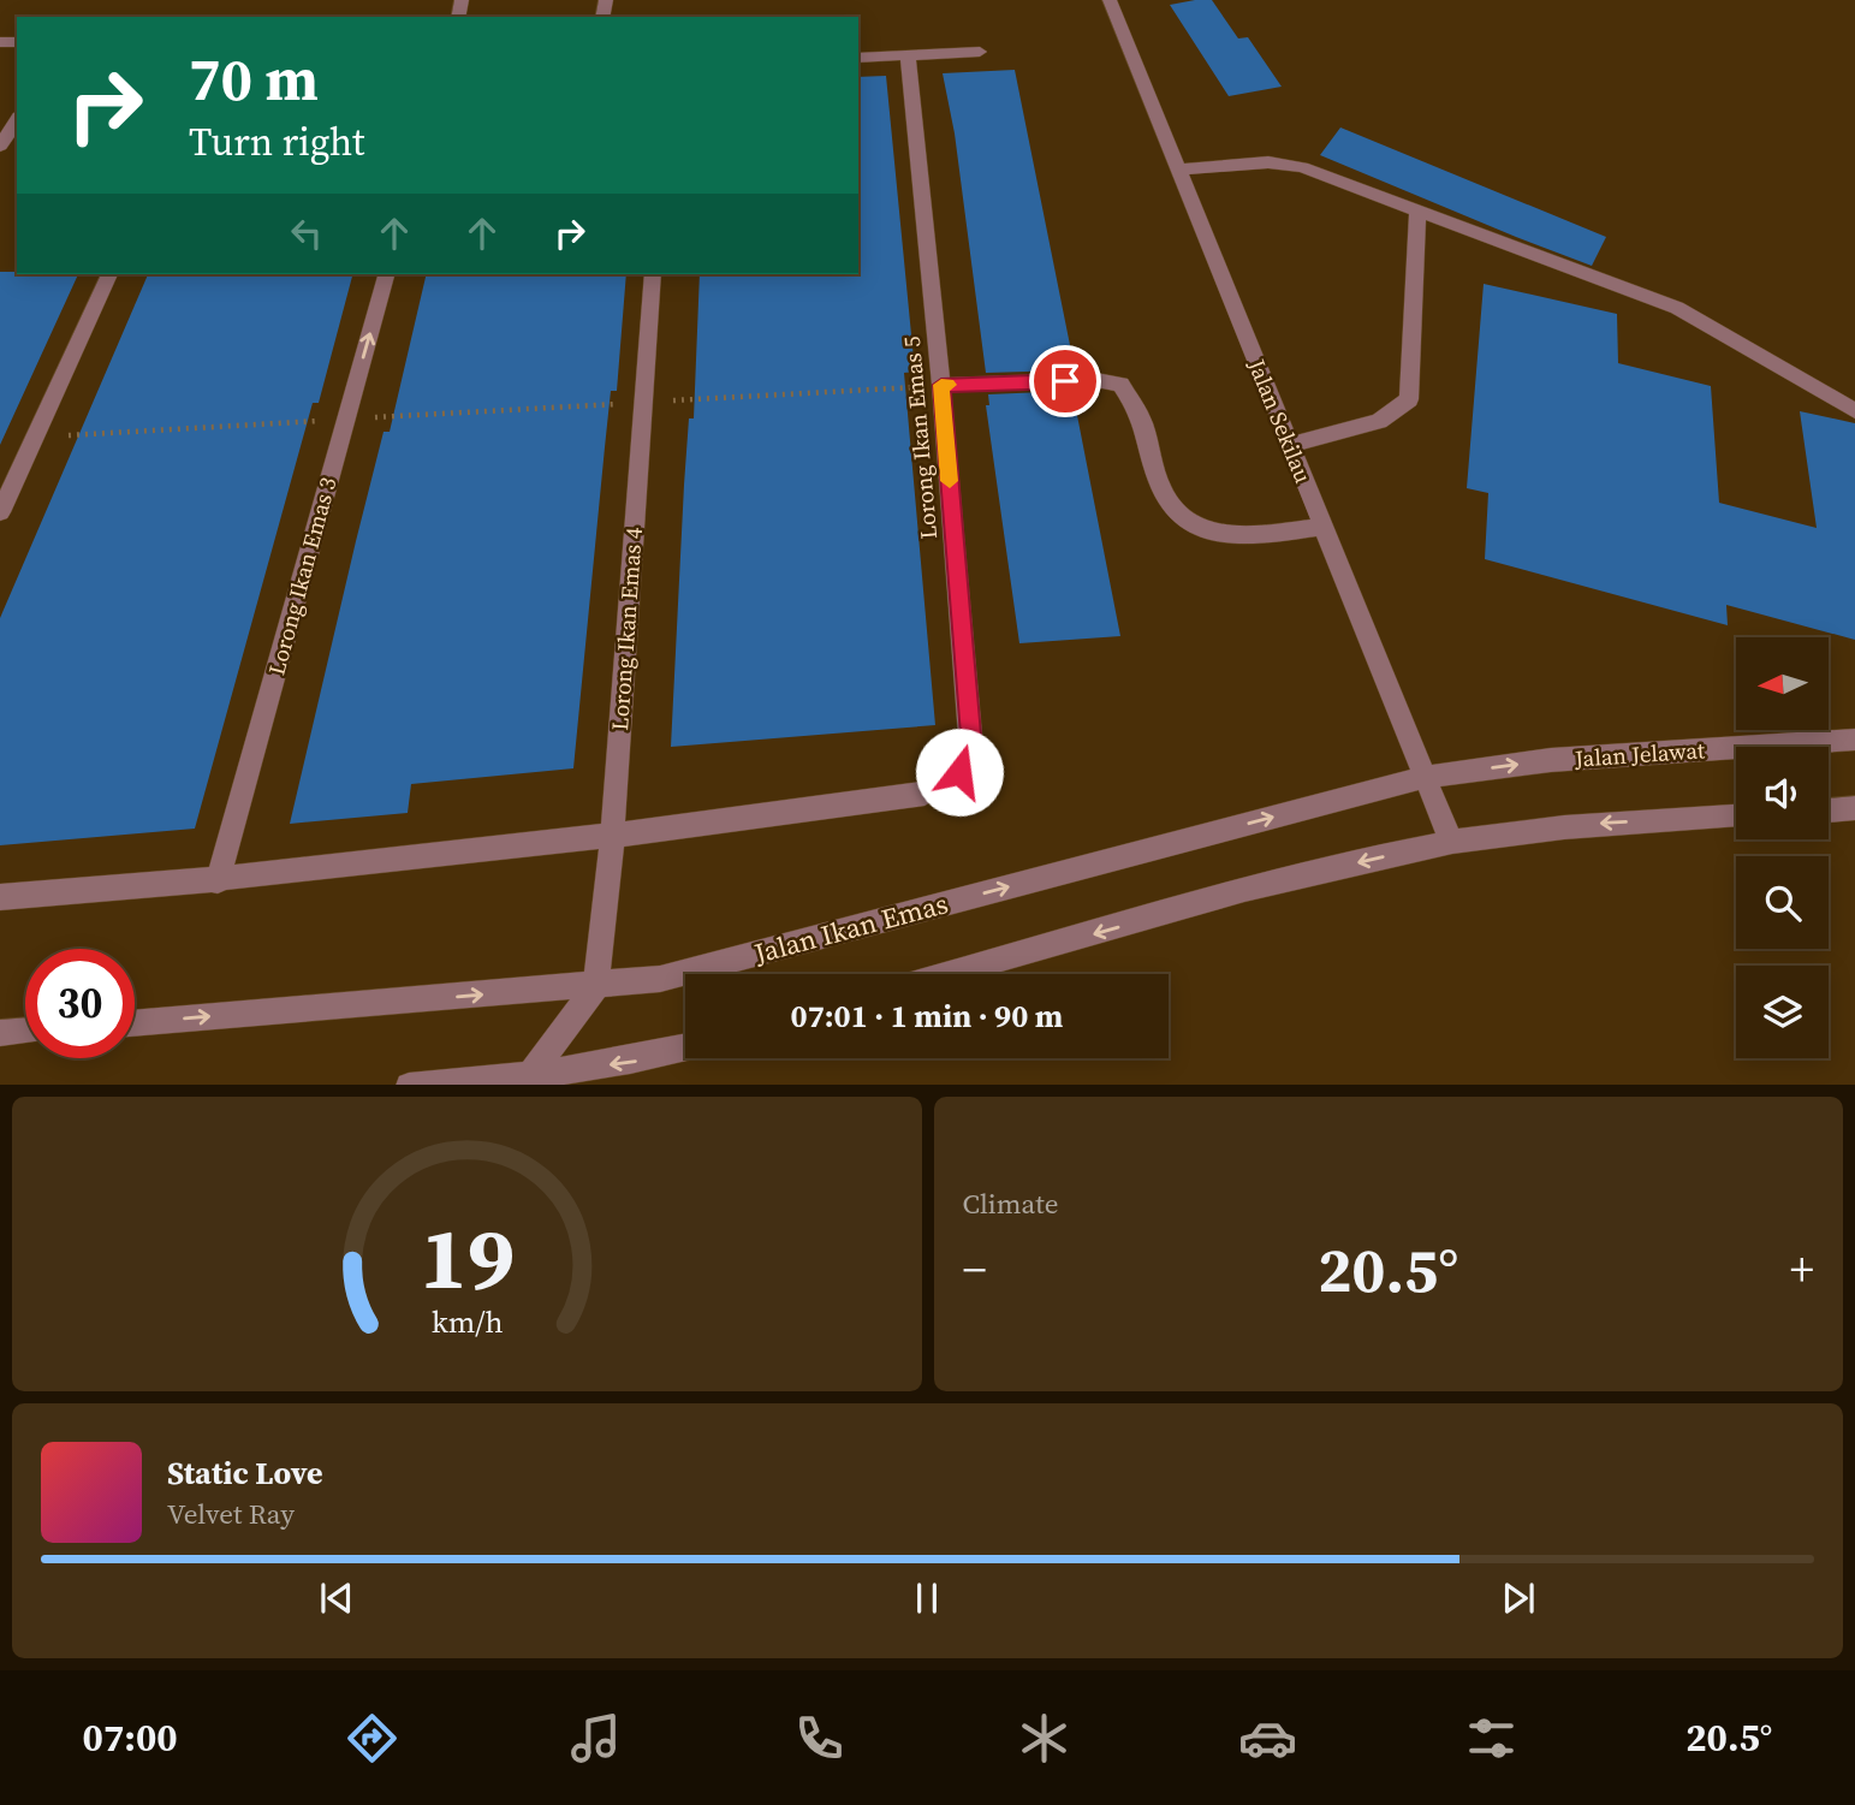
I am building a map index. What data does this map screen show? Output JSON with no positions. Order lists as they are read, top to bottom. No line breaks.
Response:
{"streets":{"street":["Jalan Sekilau","Lorong Ikan Emas 5","Lorong Ikan Emas 3","Lorong Ikan Emas 4","Jalan Jelawat","Jalan Ikan Emas"]},"crossings":[["Jalan Sekilau","Jalan Jelawat"],["Jalan Sekilau","Jalan Ikan Emas"],["Lorong Ikan Emas 5","Lorong Ikan Emas 4"],["Lorong Ikan Emas 4","Jalan Ikan Emas"],["Jalan Jelawat","Jalan Ikan Emas"]],"north":"left","page":{"turn":["70 m","Turn right"],"limit":"30","trip":"07:01 · 1 min · 90 m","tile":"Climate","heat":["−","20.5°","+"],"song":["Static Love","Velvet Ray"],"tabs":["07:00","20.5°"],"gauge":["19","km/h"]}}
